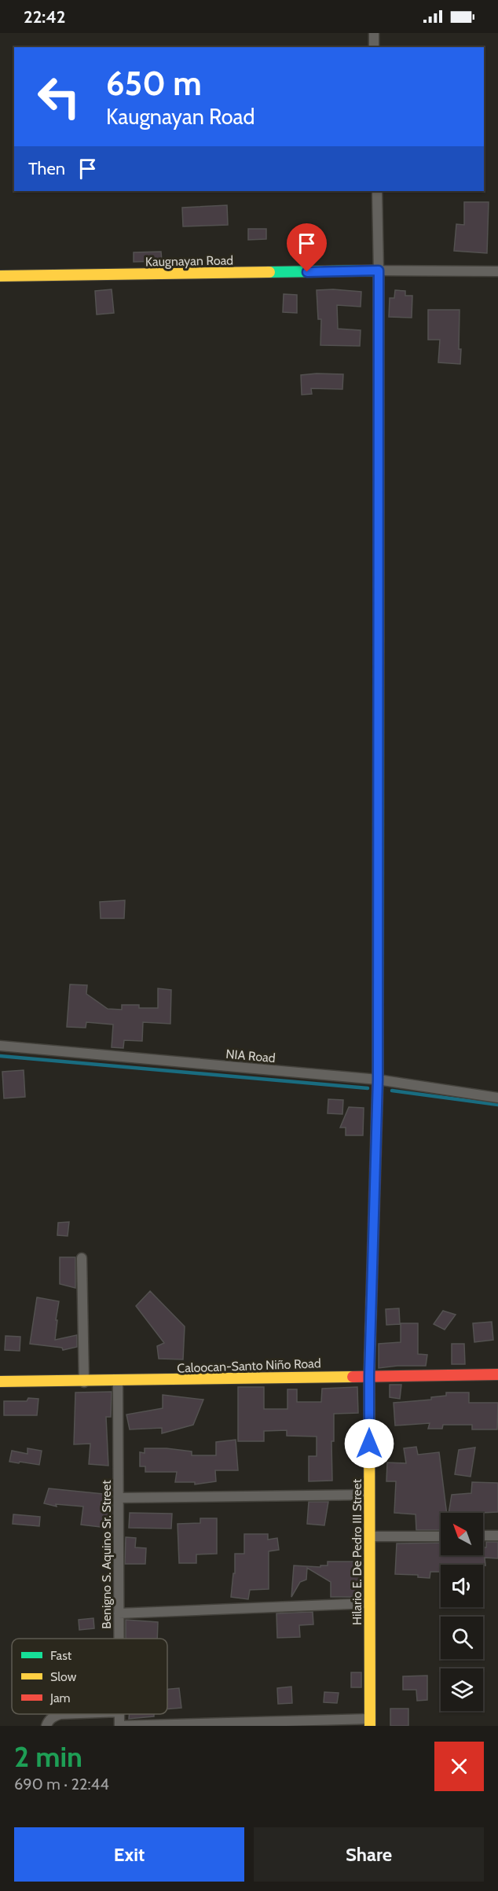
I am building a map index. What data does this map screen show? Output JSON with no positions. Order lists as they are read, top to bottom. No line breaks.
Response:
{"streets":{"street":["Kaugnayan Road","NIA Road","Caloocan-Santo Niño Road","Hilario E. De Pedro III Street","Benigno S. Aquino Sr. Street"]},"crossings":[["Kaugnayan Road","Hilario E. De Pedro III Street"],["NIA Road","Hilario E. De Pedro III Street"],["Caloocan-Santo Niño Road","Hilario E. De Pedro III Street"],["Caloocan-Santo Niño Road","Benigno S. Aquino Sr. Street"]],"legend":["Fast","Slow","Jam"],"north":"top left","page":{"status":"22:42","turn":["650 m","Kaugnayan Road"],"then":"Then","heading":["2 min","690 m · 22:44"],"buttons":["Exit","Share"]}}
